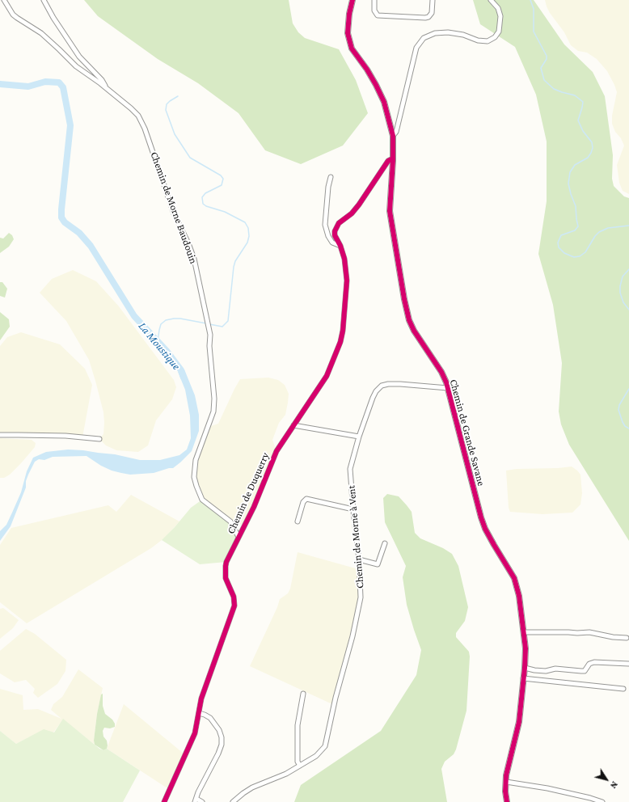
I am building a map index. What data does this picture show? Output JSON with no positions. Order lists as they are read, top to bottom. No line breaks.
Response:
{"streets":{"street":["Chemin de Morne Baudouin","Chemin de Grande Savane","Chemin de Duquerry","Chemin de Morne à Vent"]},"crossings":[["Chemin de Morne Baudouin","Chemin de Duquerry"],["Chemin de Grande Savane","Chemin de Duquerry"],["Chemin de Grande Savane","Chemin de Morne à Vent"]],"water":["La Moustique"],"north":"bottom right"}
